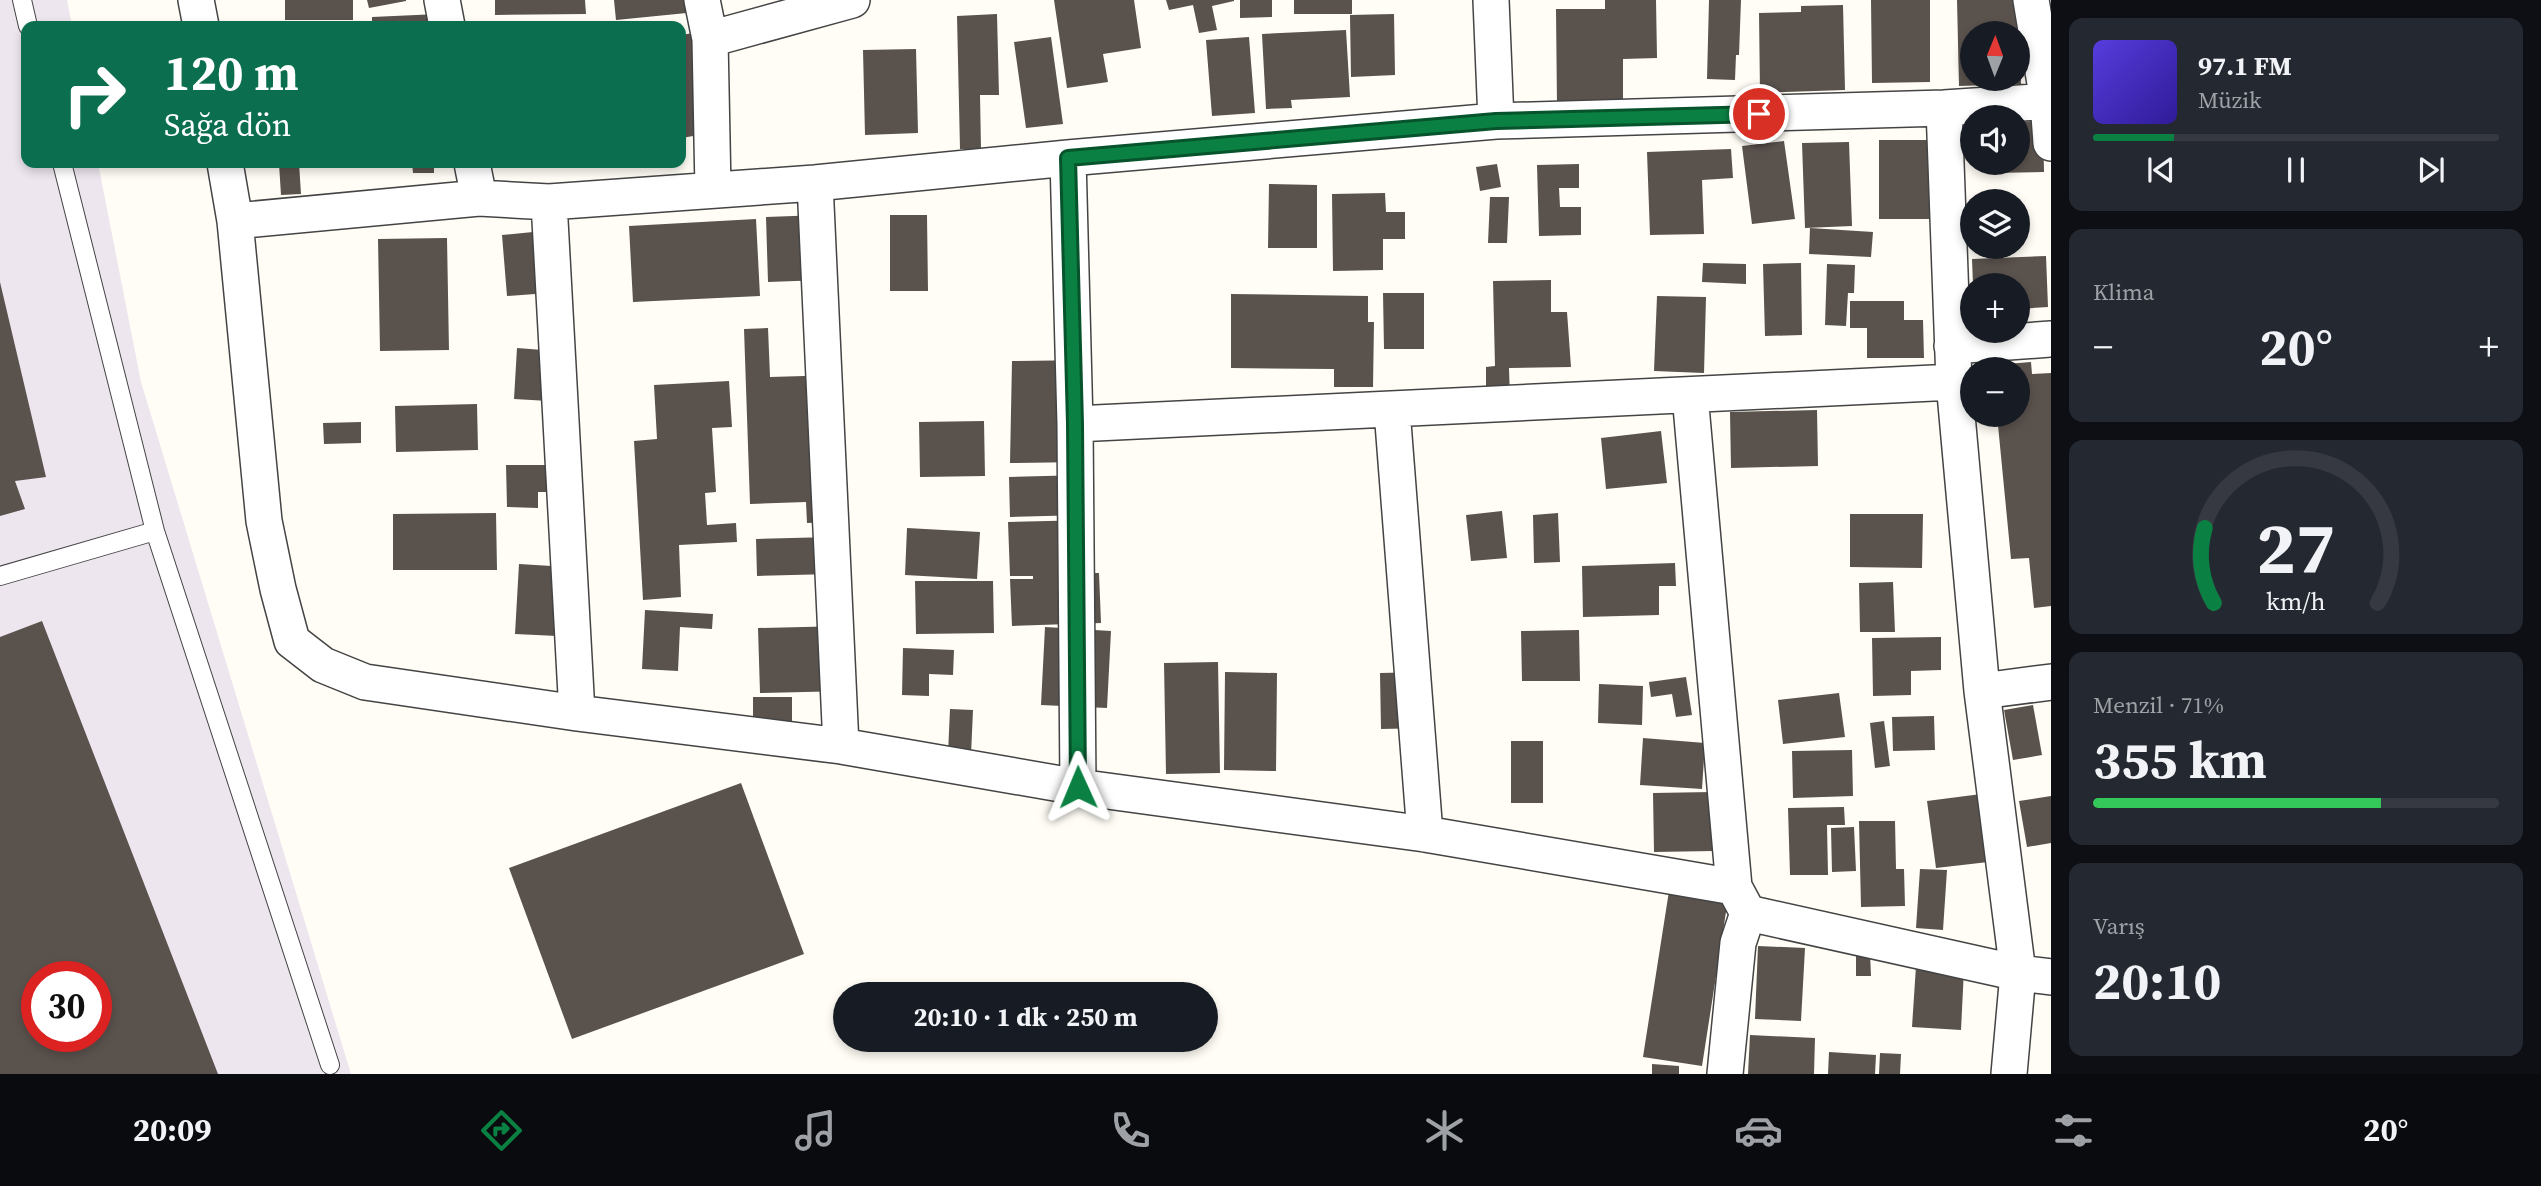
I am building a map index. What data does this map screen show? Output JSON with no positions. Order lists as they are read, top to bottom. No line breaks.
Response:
{"north":"top","page":{"map_buttons":["+","−"],"turn":["120 m","Sağa dön"],"song":["97.1 FM","Müzik"],"tile":["Klima",["Menzil · 71%","355 km"],["Varış","20:10"]],"heat":["−","20°","+"],"limit":"30","trip":"20:10 · 1 dk · 250 m","tabs":["20:09","20°"],"gauge":["27","km/h"]}}
